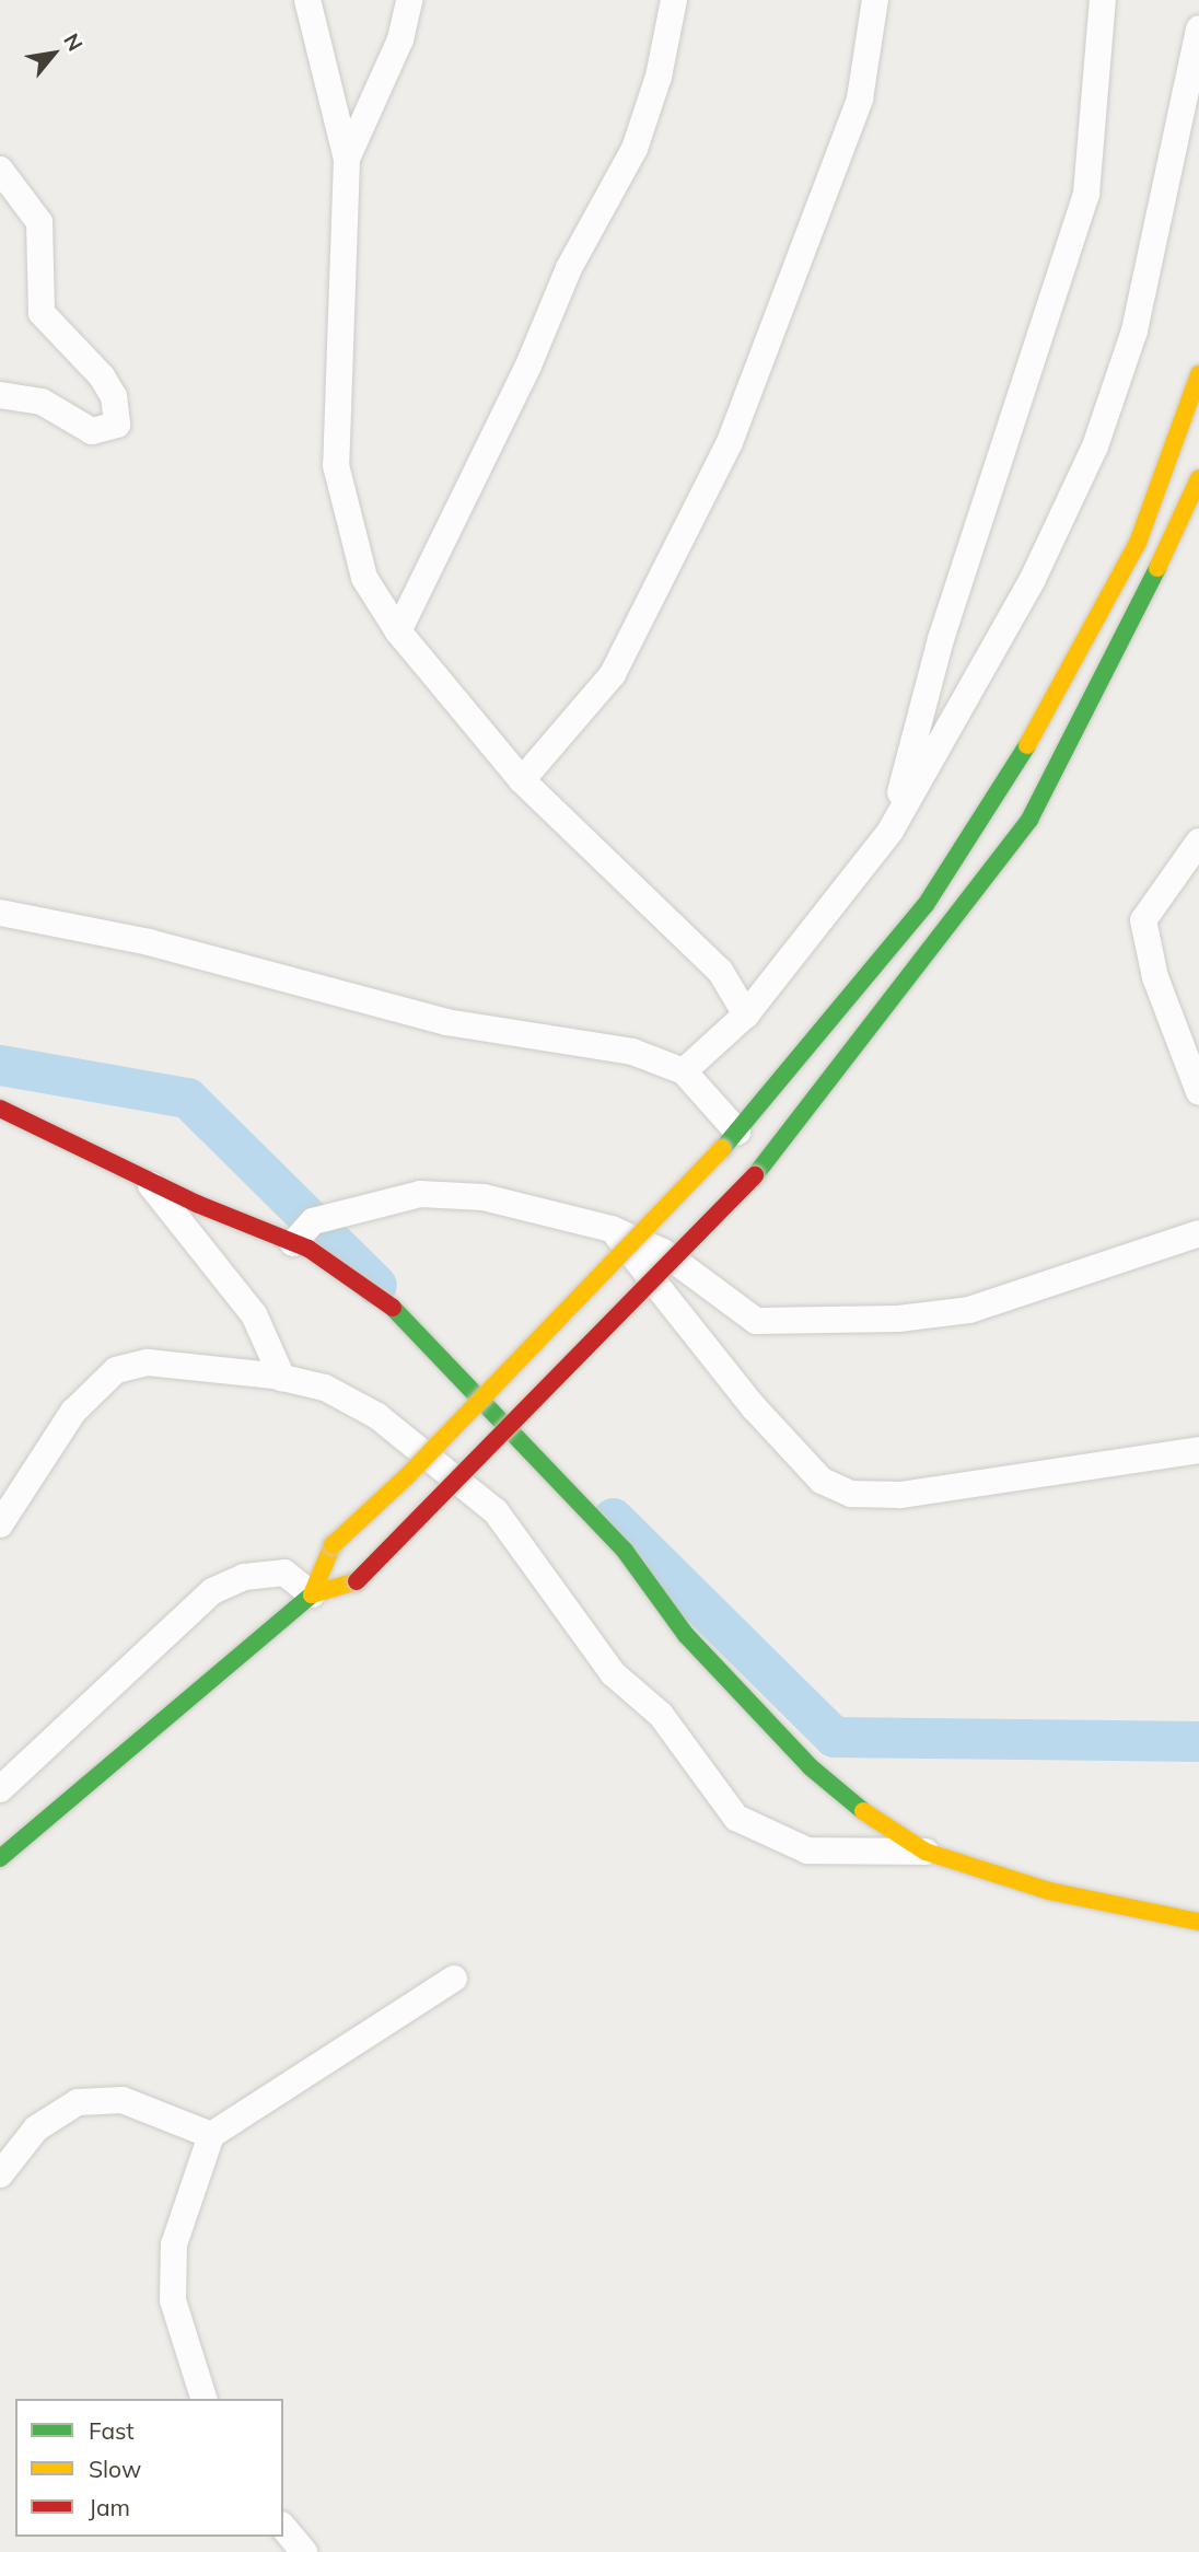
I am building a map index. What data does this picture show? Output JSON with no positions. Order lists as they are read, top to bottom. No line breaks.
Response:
{"legend":["Fast","Slow","Jam"],"north":"top right"}
